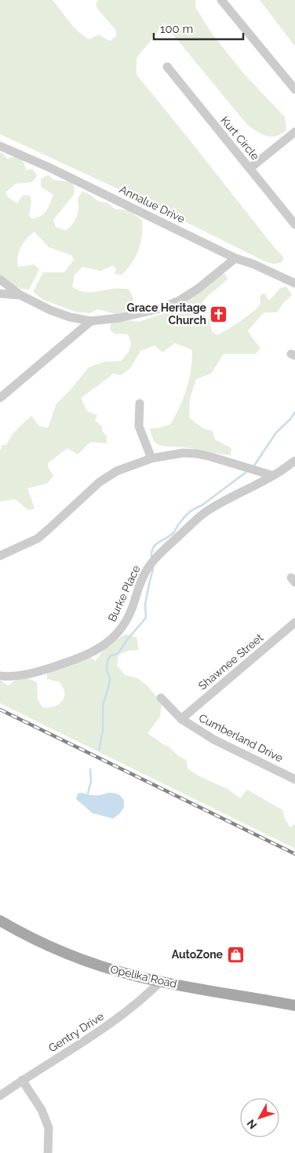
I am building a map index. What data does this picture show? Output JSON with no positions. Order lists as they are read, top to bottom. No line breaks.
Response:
{"streets":{"main road":["Opelika Road"],"street":["Kurt Circle","Annalue Drive","Burke Place","Shawnee Street","Cumberland Drive","Gentry Drive"]},"crossings":[["Shawnee Street","Cumberland Drive"],["Opelika Road","Gentry Drive"]],"places":{"church":["Grace Heritage Church"],"shop":["AutoZone"]},"scale_bar":"100 m","north":"bottom left"}
